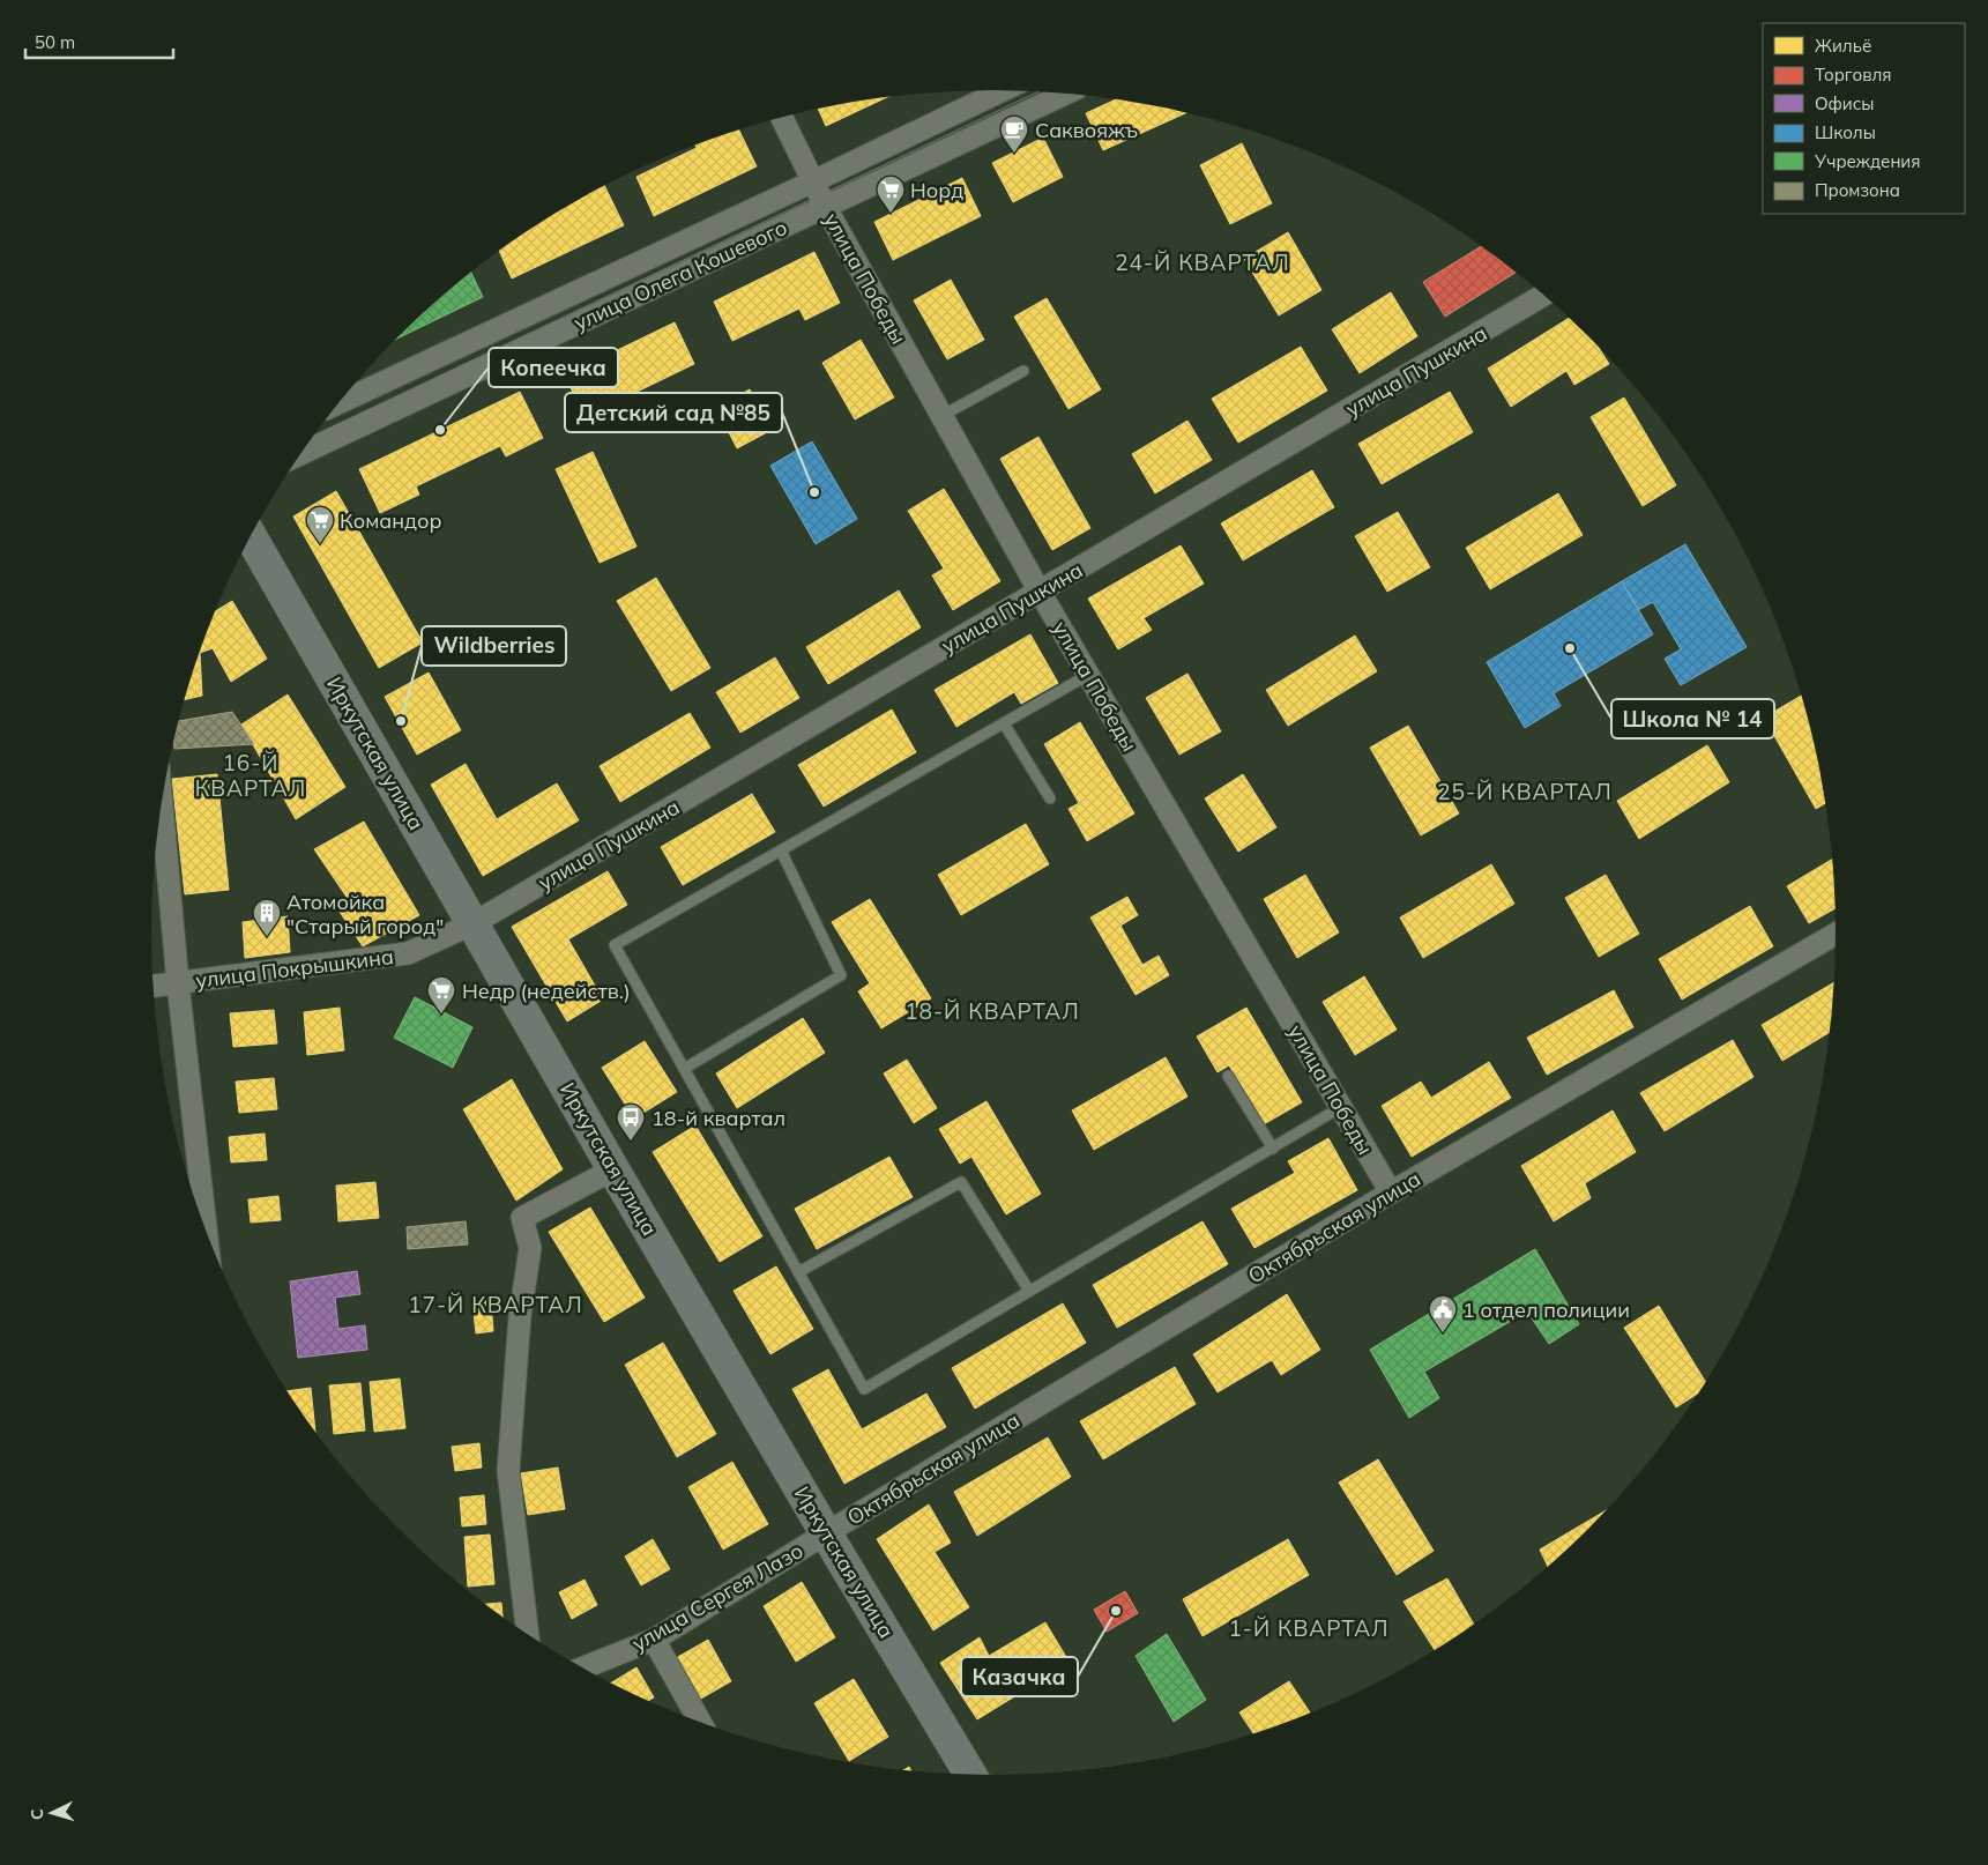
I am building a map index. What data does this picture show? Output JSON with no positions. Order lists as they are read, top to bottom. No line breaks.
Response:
{"streets":{"main road":["Иркутская улица"],"street":["улица Олега Кошевого","улица Победы","улица Пушкина","улица Покрышкина","Октябрьская улица","улица Сергея Лазо"]},"crossings":[["улица Олега Кошевого","улица Победы"],["улица Победы","улица Пушкина"],["улица Победы","Октябрьская улица"],["улица Пушкина","Иркутская улица"],["улица Пушкина","улица Покрышкина"],["Иркутская улица","улица Покрышкина"],["Иркутская улица","Октябрьская улица"],["Иркутская улица","улица Сергея Лазо"],["Октябрьская улица","улица Сергея Лазо"]],"districts":["24-Й КВАРТАЛ","16-Й КВАРТАЛ","25-Й КВАРТАЛ","18-Й КВАРТАЛ","17-Й КВАРТАЛ","1-Й КВАРТАЛ"],"places":{"cafe":["Саквояжъ"],"supermarket":["Норд","Командор","Недр (недейств.)"],"other":["Копеечка","Детский сад №85","Школа № 14","Wildberries","Казачка"],"building":["Атомойка \"Старый город\""],"bus stop":["18-й квартал"],"public building":["1 отдел полиции"]},"legend":["Жильё","Торговля","Офисы","Школы","Учреждения","Промзона"],"scale_bar":"50 m","north":"left"}
